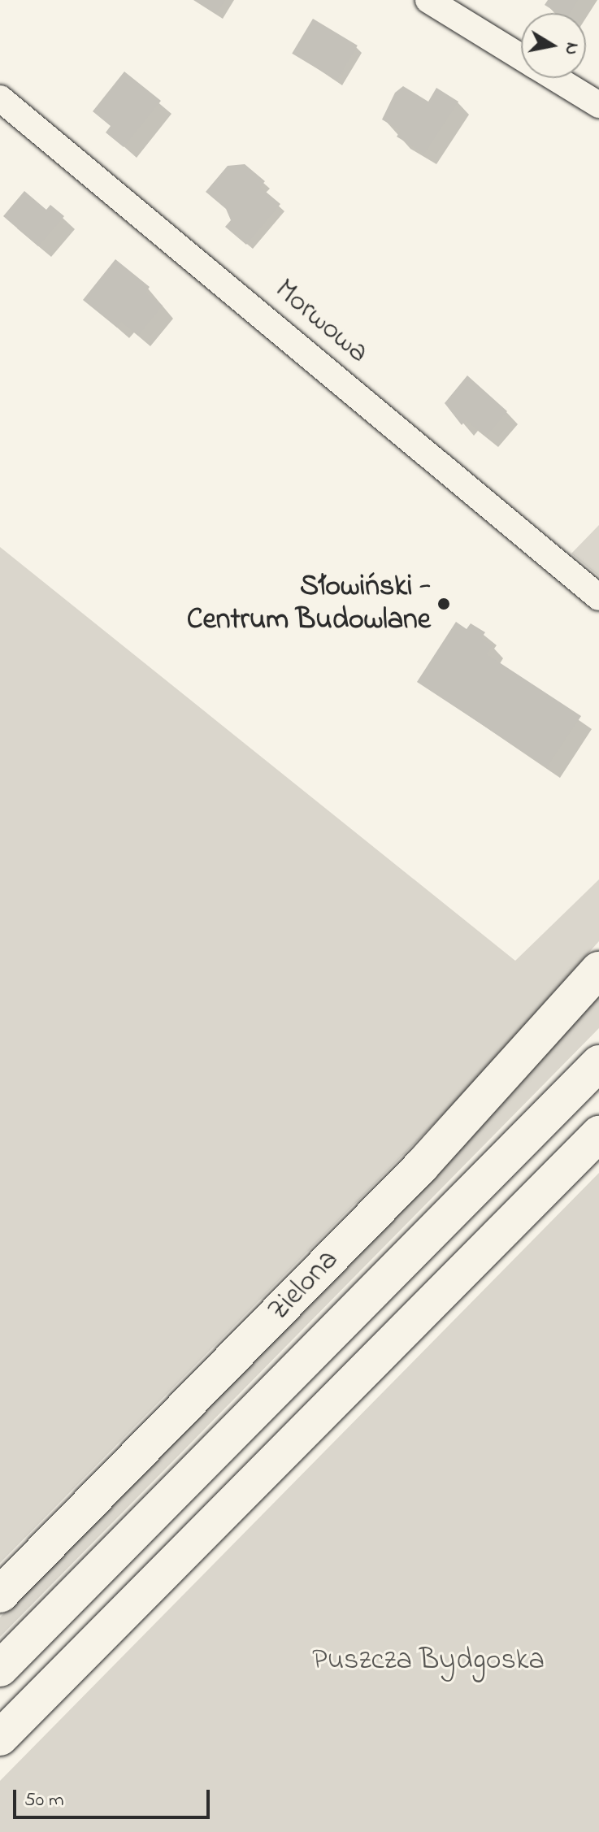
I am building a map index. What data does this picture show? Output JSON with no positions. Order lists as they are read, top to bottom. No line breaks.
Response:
{"streets":{"main road":["Zielona"],"street":["Morwowa"]},"parks":["Puszcza Bydgoska"],"places":["Słowiński - Centrum Budowlane"],"scale_bar":"50 m","north":"right"}
